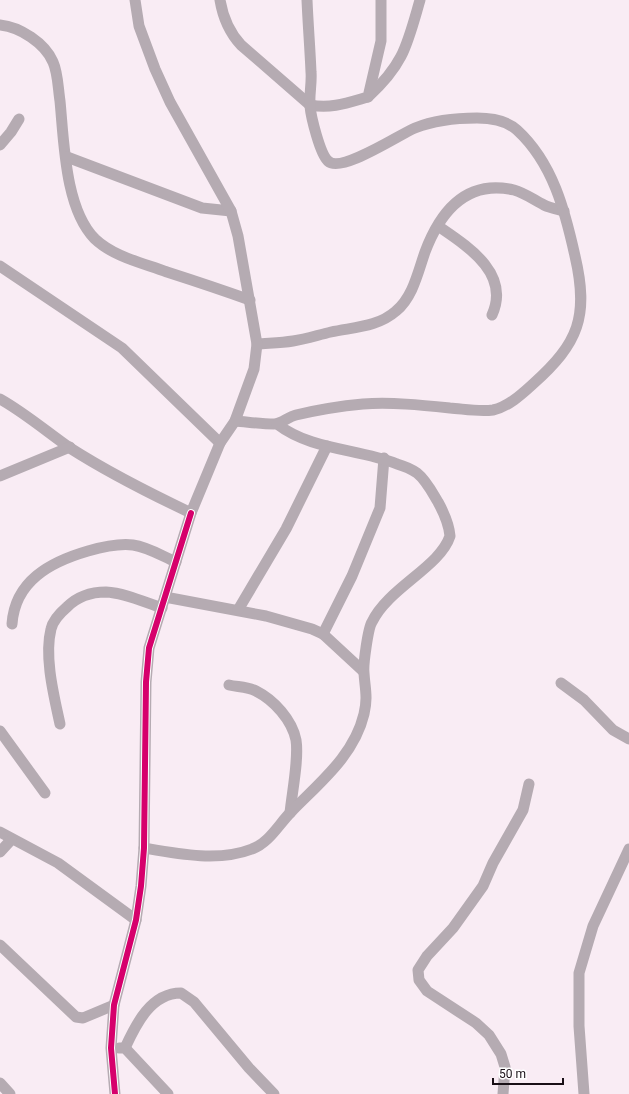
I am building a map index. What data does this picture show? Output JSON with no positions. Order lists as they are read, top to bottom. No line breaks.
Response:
{"scale_bar":"50 m"}
